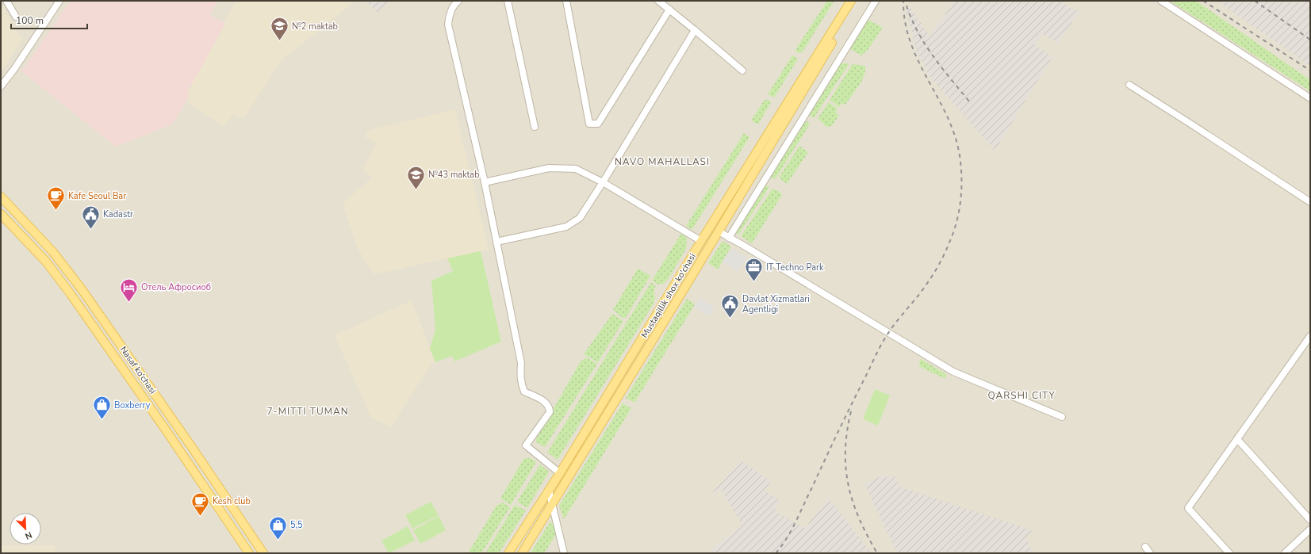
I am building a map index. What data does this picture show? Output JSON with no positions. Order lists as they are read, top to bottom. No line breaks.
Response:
{"streets":{"main road":["Mustaqillik shox ko'chasi","Nasaf ko‘chasi"]},"districts":["NAVO MAHALLASI","QARSHI CITY","7-MITTI TUMAN"],"places":{"school or university":["№2 maktab","№43 maktab"],"cafe":["Kafe Seoul Bar","Kesh club"],"public building":["Kadastr","Davlat Xizmatlari Agentligi"],"office":["IT Techno Park"],"hotel":["Отель Афросиоб"],"shop":["Boxberry","5,5"]},"scale_bar":"100 m","north":"bottom right"}
